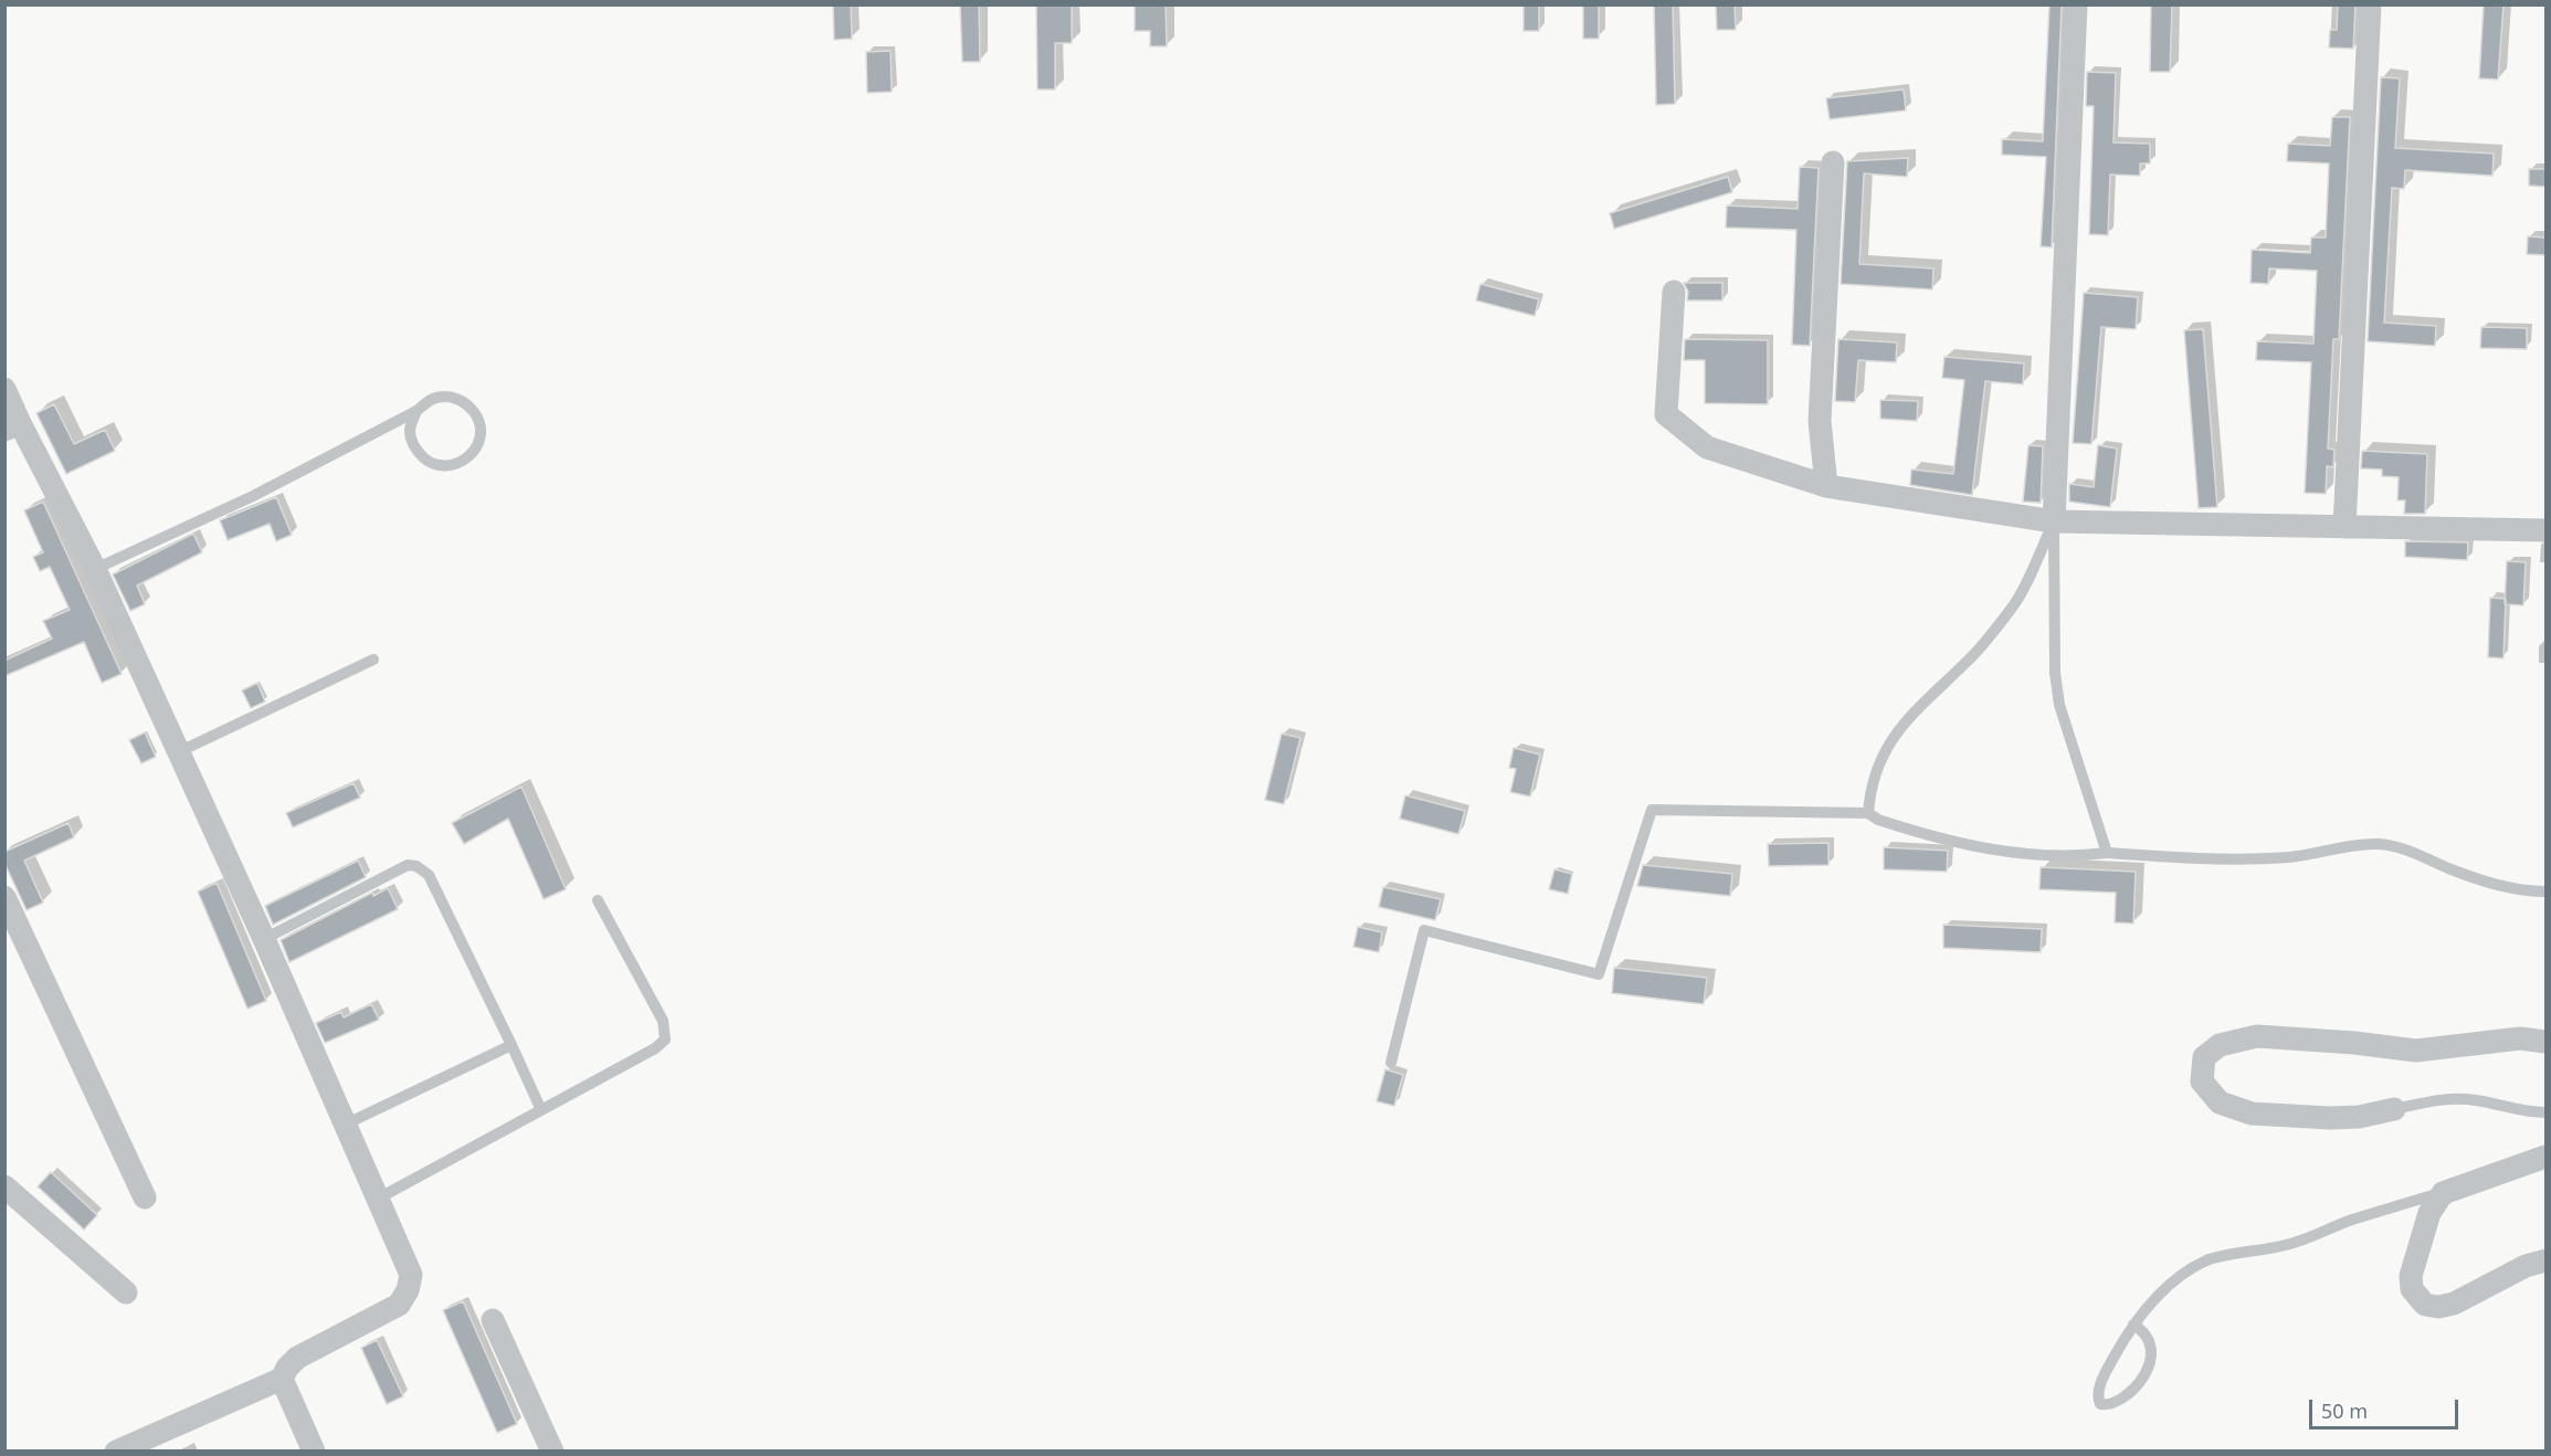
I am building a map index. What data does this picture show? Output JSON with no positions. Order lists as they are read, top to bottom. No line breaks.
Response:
{"scale_bar":"50 m"}
